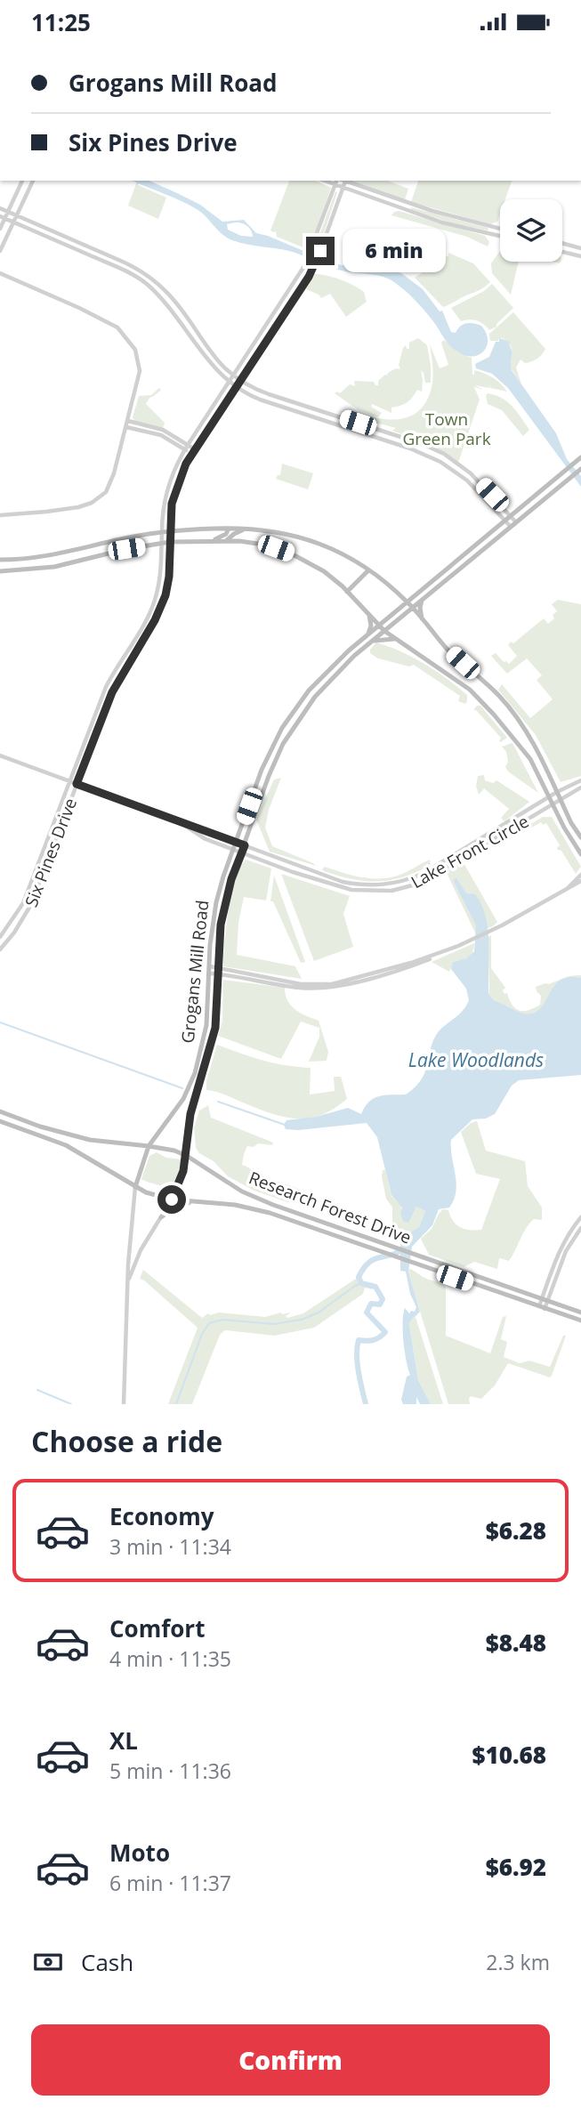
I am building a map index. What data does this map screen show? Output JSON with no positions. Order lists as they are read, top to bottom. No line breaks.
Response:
{"streets":{"main road":["Grogans Mill Road","Research Forest Drive"],"street":["Lake Front Circle","Six Pines Drive"]},"crossings":[["Lake Front Circle","Six Pines Drive"],["Lake Front Circle","Grogans Mill Road"],["Grogans Mill Road","Research Forest Drive"]],"water":["Lake Woodlands"],"parks":["Town Green Park"],"page":{"status":"11:25","banner":["Grogans Mill Road","Six Pines Drive"],"bubble":"6 min","heading":"Choose a ride","list":[{"name":"Economy","note":"3 min · 11:34","value":"$6.28"},{"name":"Comfort","note":"4 min · 11:35","value":"$8.48"},{"name":"XL","note":"5 min · 11:36","value":"$10.68"},{"name":"Moto","note":"6 min · 11:37","value":"$6.92"}],"pay":["Cash","2.3 km"],"buttons":"Confirm"}}
